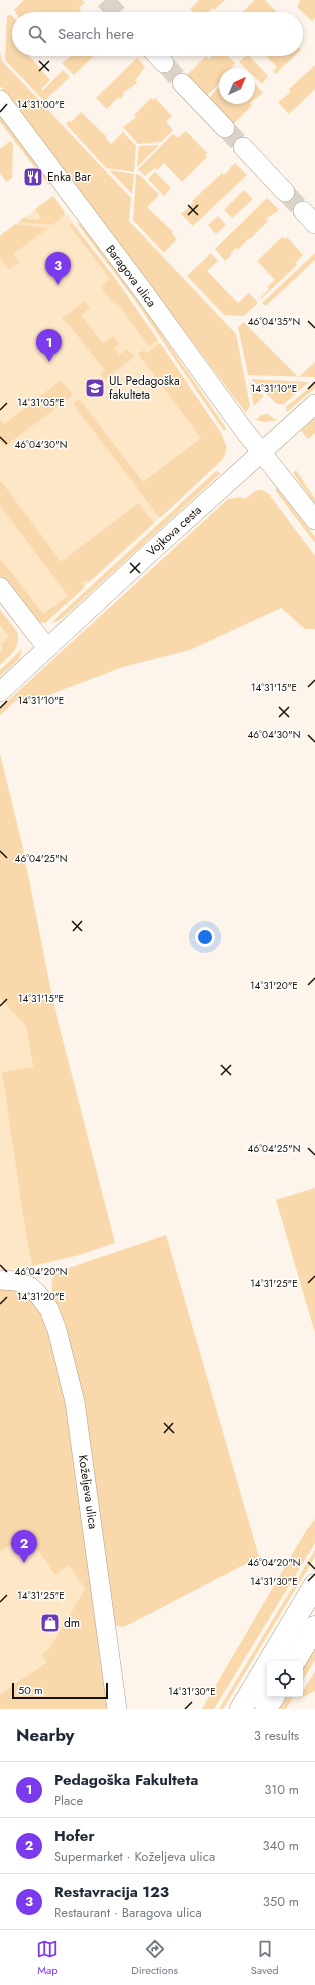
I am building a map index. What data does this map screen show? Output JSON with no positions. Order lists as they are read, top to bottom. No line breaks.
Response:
{"streets":{"street":["Baragova ulica","Vojkova cesta","Koželjeva ulica"]},"crossings":[["Baragova ulica","Vojkova cesta"]],"places":{"restaurant":["Enka Bar"],"school or university":["UL Pedagoška fakulteta"],"shop":["dm"]},"scale_bar":"50 m","north":"top right","page":{"search":"Search here","pins":["3","1","2"],"scale":"50 m","heading":["Nearby","3 results"],"list":[{"mark":"1","name":"Pedagoška Fakulteta","note":"Place","value":"310 m"},{"mark":"2","name":"Hofer","note":"Supermarket · Koželjeva ulica","value":"340 m"},{"mark":"3","name":"Restavracija 123","note":"Restaurant · Baragova ulica","value":"350 m"}],"nav":["Map","Directions","Saved"]},"coordinates":["14°31'00\"E","46°04'35\"N","14°31'10\"E","14°31'05\"E","46°04'30\"N","14°31'15\"E","46°04'25\"N","14°31'20\"E","46°04'20\"N","14°31'25\"E","14°31'30\"E"]}
